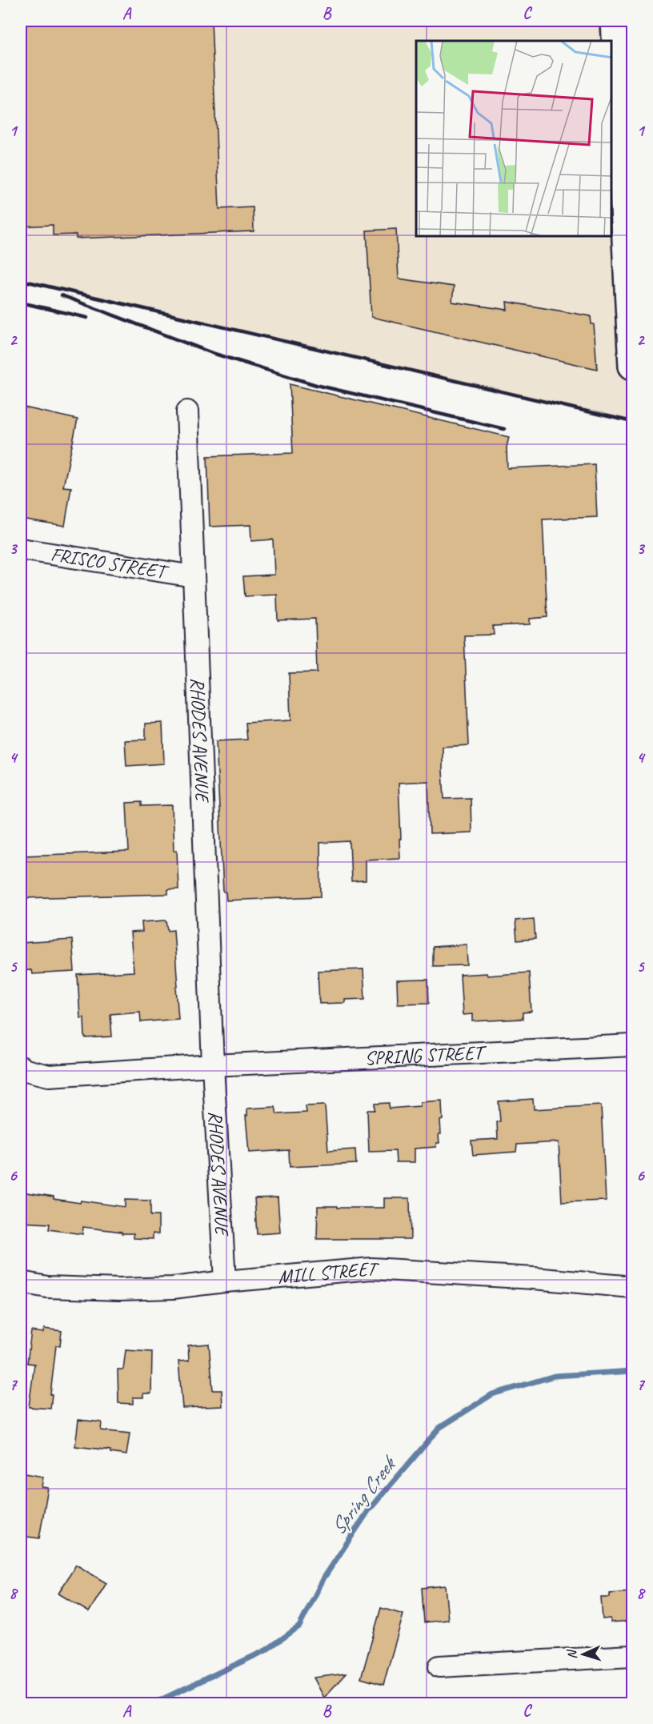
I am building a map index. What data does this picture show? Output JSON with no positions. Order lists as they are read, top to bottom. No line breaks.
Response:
{"streets":{"street":["FRISCO STREET","RHODES AVENUE","SPRING STREET","MILL STREET"]},"crossings":[["FRISCO STREET","RHODES AVENUE"],["RHODES AVENUE","SPRING STREET"],["RHODES AVENUE","MILL STREET"]],"water":["Spring Creek"],"north":"left","grid":{"columns":["A","B","C"],"rows":["1","2","3","4","5","6","7","8"]}}
